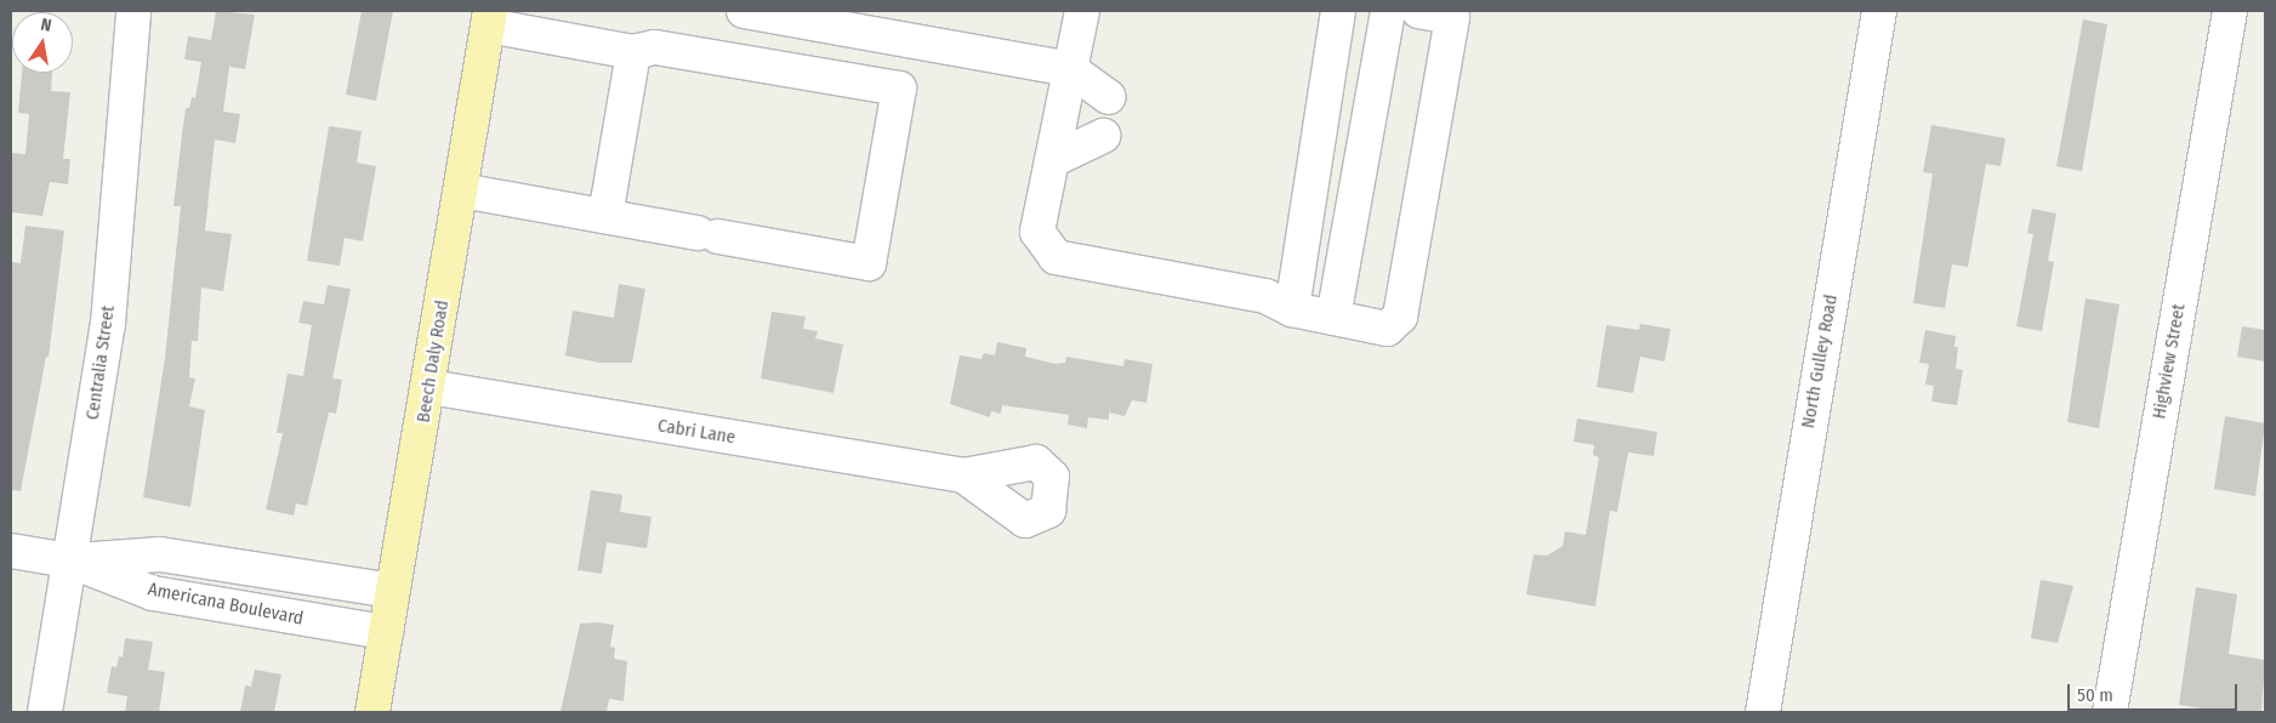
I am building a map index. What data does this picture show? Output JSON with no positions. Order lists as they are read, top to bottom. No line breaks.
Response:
{"streets":{"main road":["Beech Daly Road"],"street":["North Gulley Road","Highview Street","Centralia Street","Cabri Lane","Americana Boulevard"]},"crossings":[["Beech Daly Road","Cabri Lane"],["Beech Daly Road","Americana Boulevard"],["Centralia Street","Americana Boulevard"]],"scale_bar":"50 m","north":"top"}
